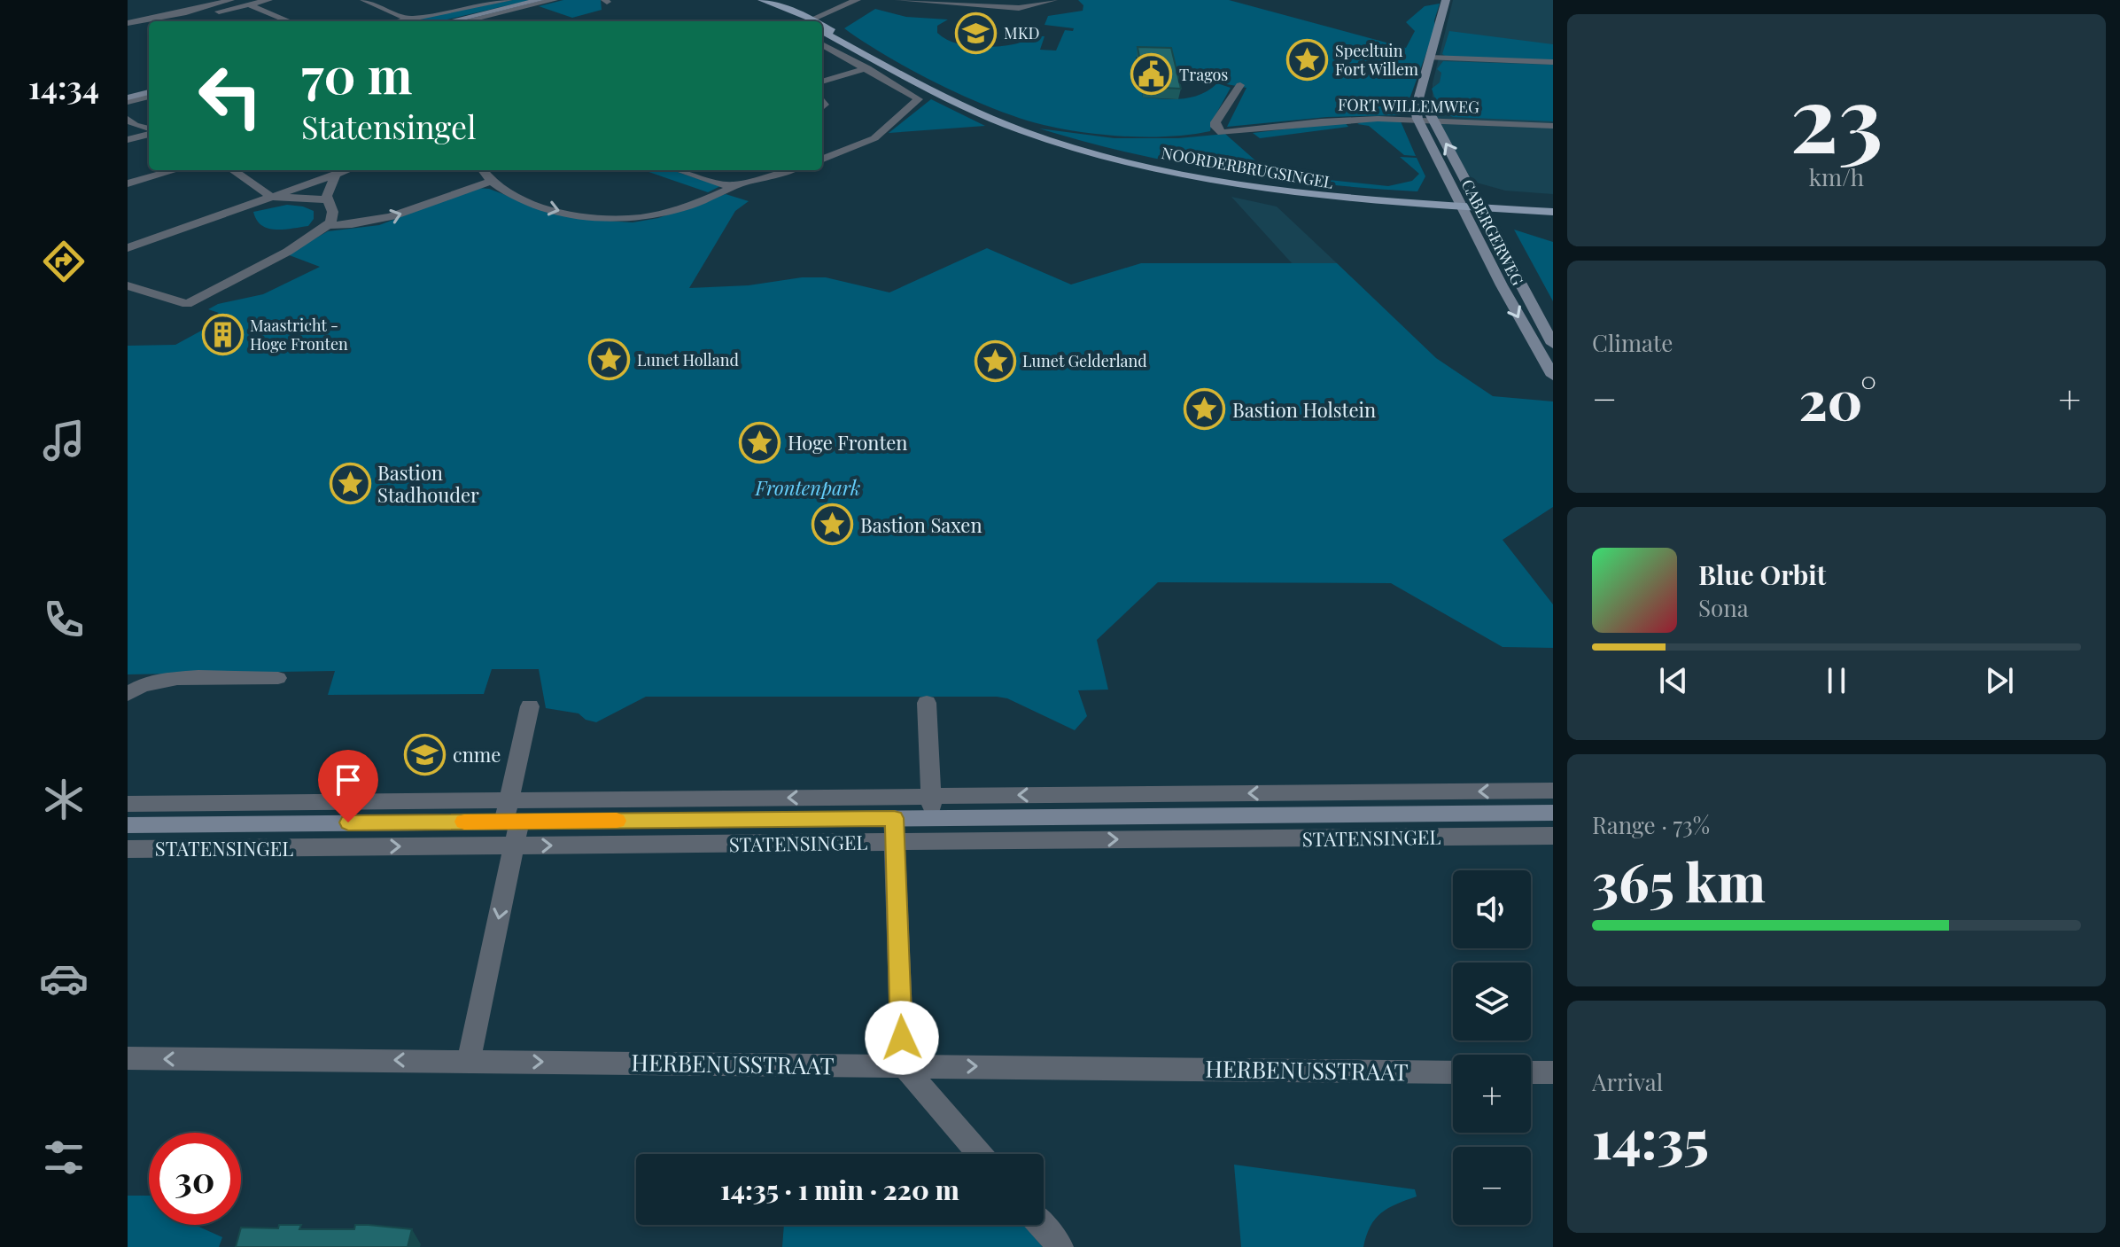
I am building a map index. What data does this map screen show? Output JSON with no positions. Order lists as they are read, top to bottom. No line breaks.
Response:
{"streets":{"main road":["NOORDERBRUGSINGEL"],"street":["FORT WILLEMWEG","CABERGERWEG","STATENSINGEL","HERBENUSSTRAAT"]},"crossings":[["FORT WILLEMWEG","CABERGERWEG"],["NOORDERBRUGSINGEL","CABERGERWEG"]],"parks":["Frontenpark"],"places":{"school or university":["MKD","cnme"],"place":["Speeltuin Fort Willem","Lunet Holland","Lunet Gelderland","Bastion Holstein","Hoge Fronten","Bastion Stadhouder","Bastion Saxen"],"public building":["Tragos"],"building":["Maastricht - Hoge Fronten"]},"page":{"tabs":"14:34","tile":[["23","km/h"],"Climate",["Range · 73%","365 km"],["Arrival","14:35"]],"turn":["70 m","Statensingel"],"heat":["−","20°","+"],"song":["Blue Orbit","Sona"],"map_buttons":["+","−"],"limit":"30","trip":"14:35 · 1 min · 220 m"}}
